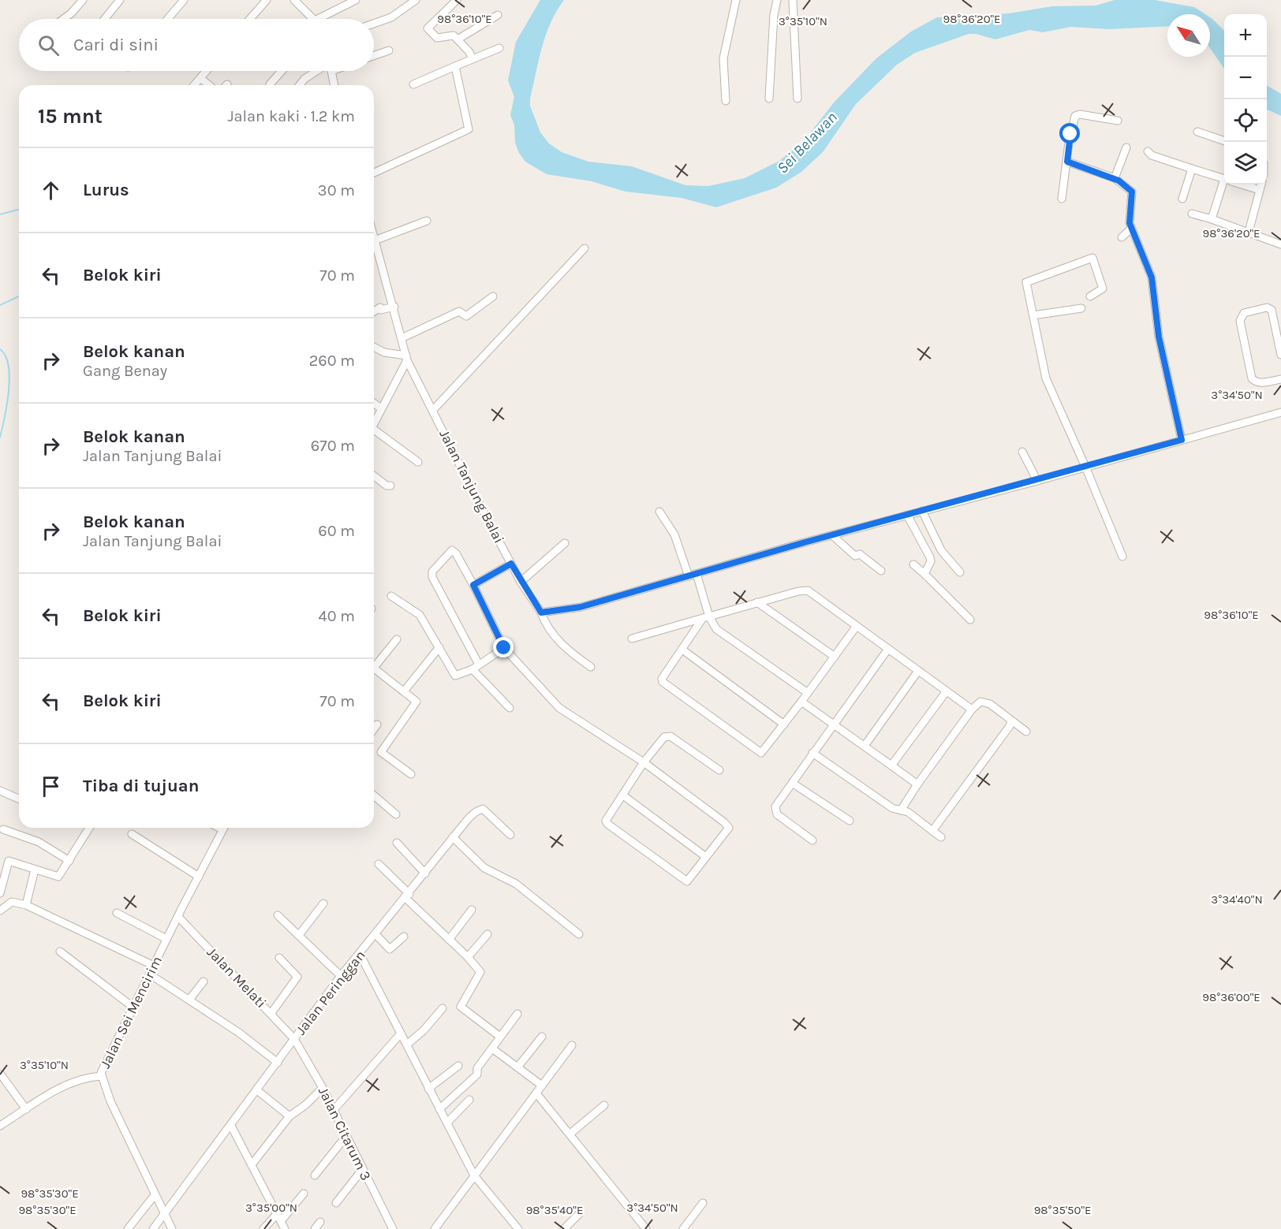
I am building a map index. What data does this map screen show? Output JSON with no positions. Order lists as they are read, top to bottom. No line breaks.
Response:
{"streets":{"street":["Jalan Tanjung Balai","Jalan Melati","Jalan Peringgan","Jalan Sei Mencirim","Jalan Citarum 3"]},"crossings":[["Jalan Melati","Jalan Peringgan"],["Jalan Melati","Jalan Sei Mencirim"],["Jalan Melati","Jalan Citarum 3"],["Jalan Peringgan","Jalan Sei Mencirim"],["Jalan Peringgan","Jalan Citarum 3"]],"water":["Sei Belawan"],"north":"top left","page":{"map_buttons":["+","−"],"search":"Cari di sini","heading":["15 mnt","Jalan kaki · 1.2 km"],"list":[["Lurus","30 m"],["Belok kiri","70 m"],["Belok kanan","Gang Benay","260 m"],["Belok kanan","Jalan Tanjung Balai","670 m"],["Belok kanan","Jalan Tanjung Balai","60 m"],["Belok kiri","40 m"],["Belok kiri","70 m"],"Tiba di tujuan"]},"coordinates":["98°36'10\"E","98°36'20\"E","3°35'10\"N","3°34'50\"N","3°34'40\"N","98°36'00\"E","98°35'30\"E","3°35'00\"N","98°35'40\"E","98°35'50\"E"]}
